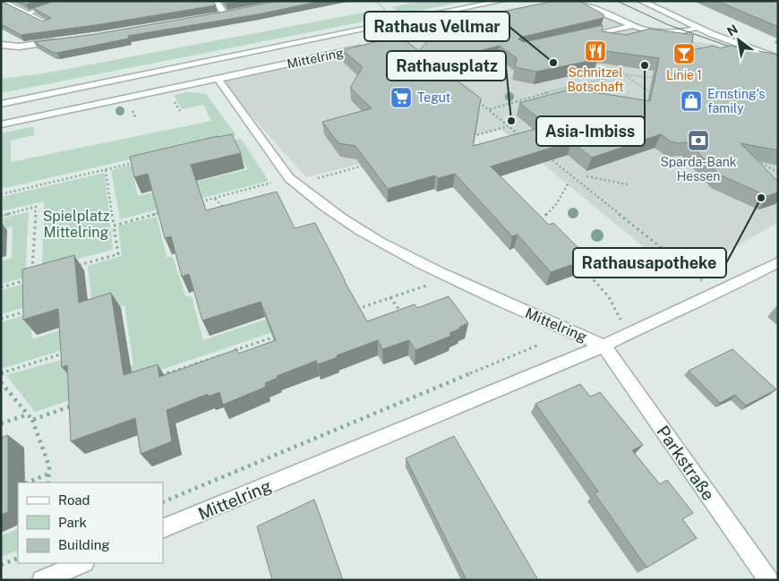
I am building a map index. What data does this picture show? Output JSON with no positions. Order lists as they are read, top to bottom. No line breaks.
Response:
{"streets":{"street":["Mittelring","Parkstraße"]},"crossings":[["Mittelring","Parkstraße"]],"parks":["Spielplatz Mittelring"],"places":{"restaurant":["Schnitzel Botschaft"],"bar":["Linie 1"],"other":["Rathaus Vellmar","Asia-Imbiss","Rathausplatz","Rathausapotheke"],"supermarket":["Tegut"],"shop":["Ernsting's family"],"bank":["Sparda-Bank Hessen"]},"legend":["Road","Park","Building"],"north":"top left"}
